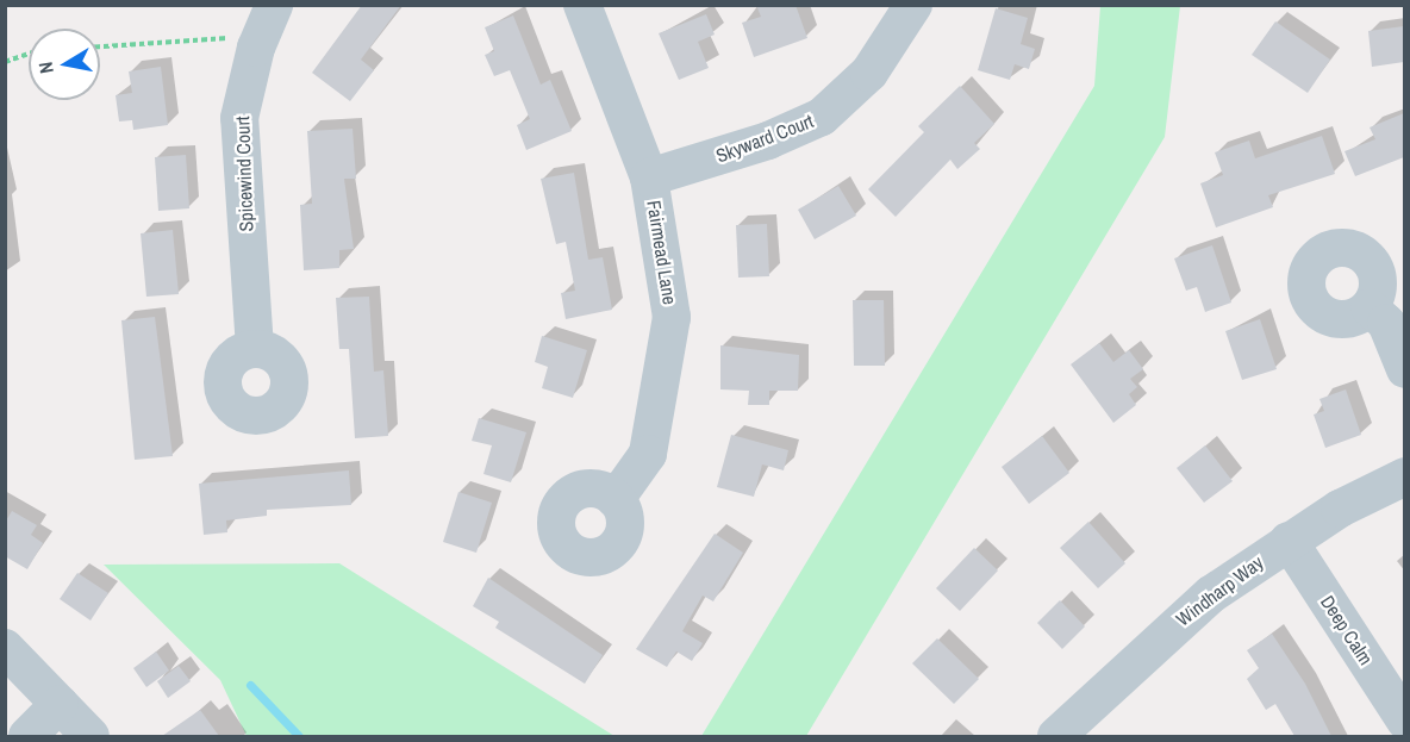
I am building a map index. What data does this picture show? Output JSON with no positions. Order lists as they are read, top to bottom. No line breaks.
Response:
{"streets":{"street":["Skyward Court","Spicewind Court","Fairmead Lane","Windharp Way","Deep Calm"]},"crossings":[["Skyward Court","Fairmead Lane"],["Windharp Way","Deep Calm"]],"north":"left"}
